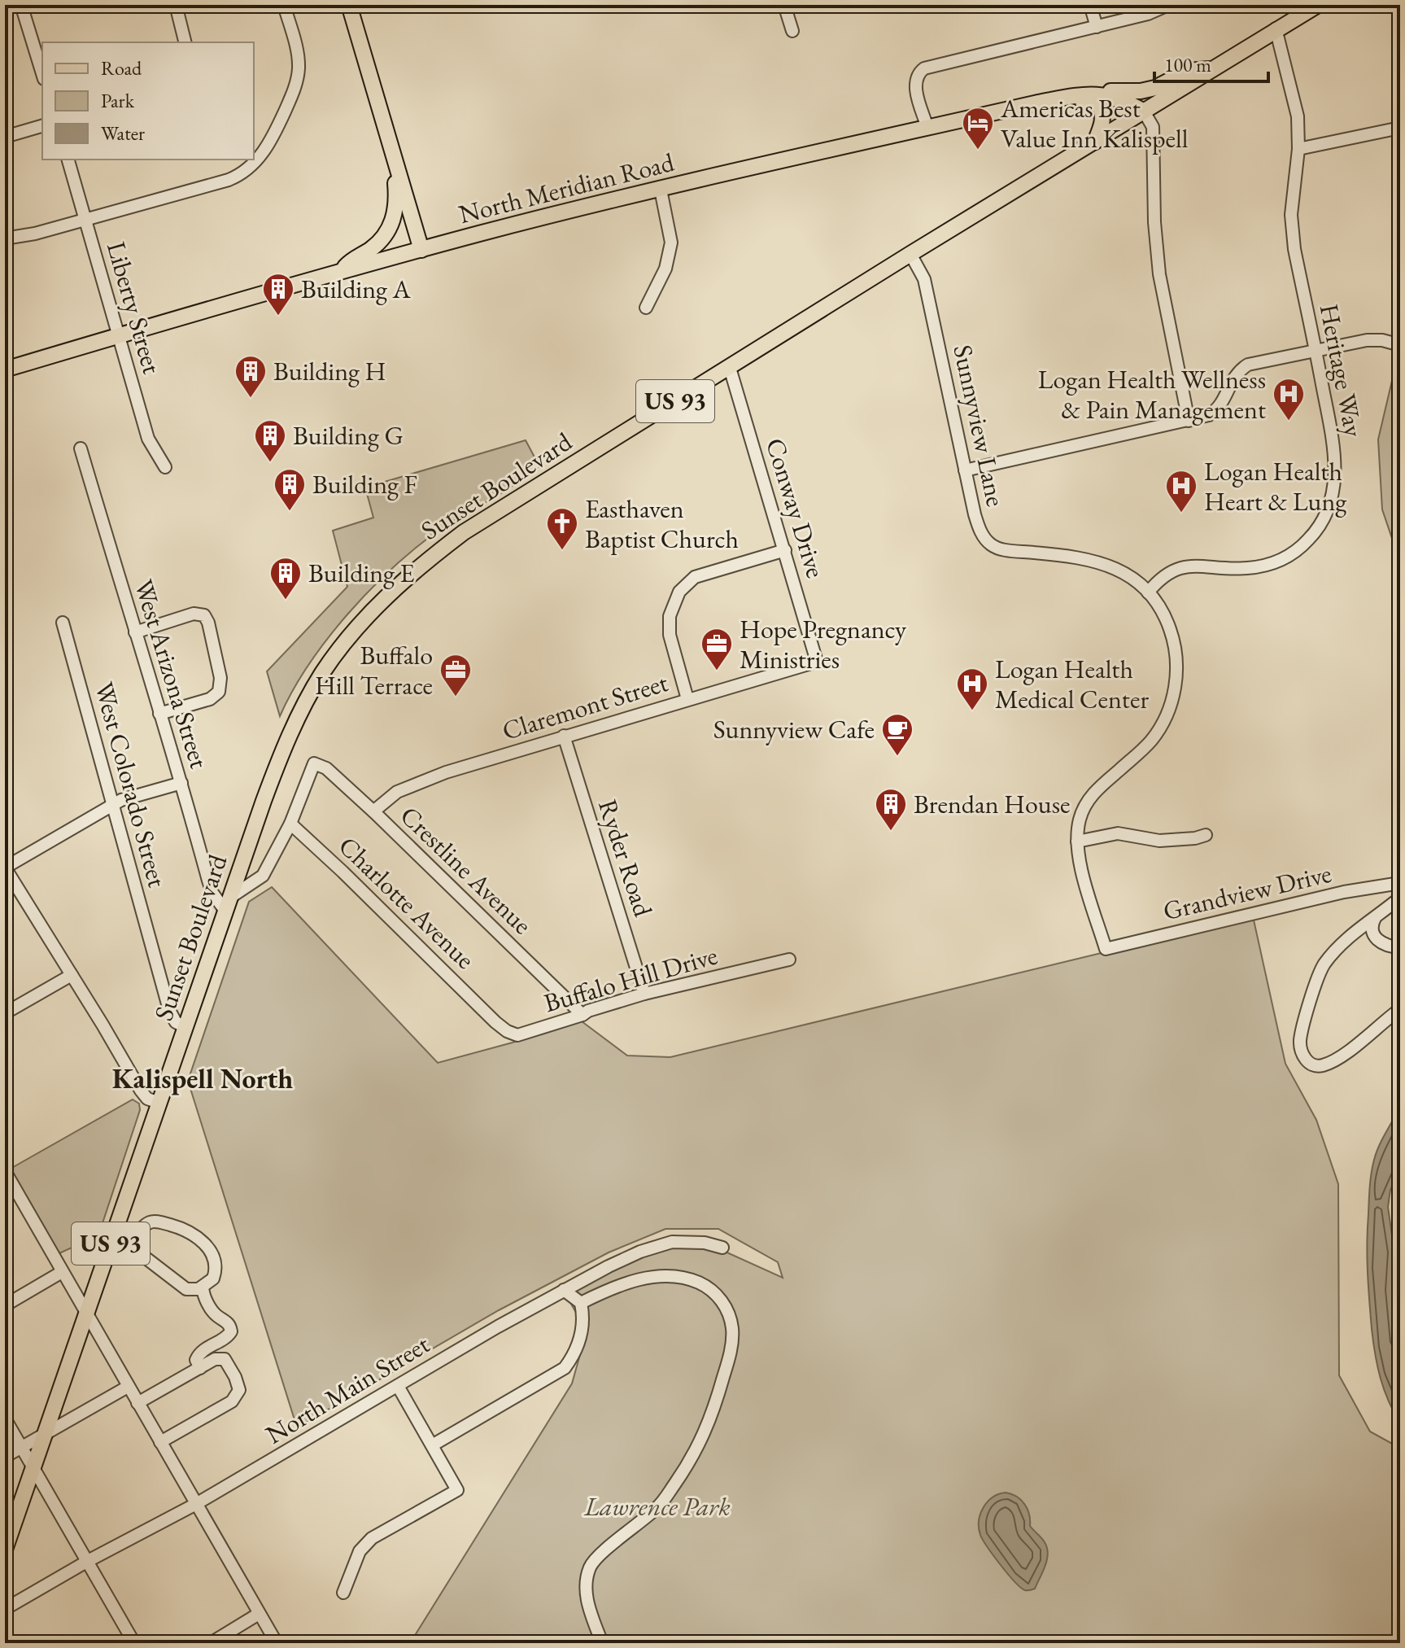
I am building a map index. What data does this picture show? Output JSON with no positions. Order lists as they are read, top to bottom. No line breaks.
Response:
{"streets":{"main road":["North Meridian Road","US 93","Sunset Boulevard"],"street":["Liberty Street","Heritage Way","Sunnyview Lane","Conway Drive","West Arizona Street","Claremont Street","West Colorado Street","Ryder Road","Crestline Avenue","Grandview Drive","Charlotte Avenue","Buffalo Hill Drive","North Main Street"]},"crossings":[["North Meridian Road","Liberty Street"],["North Meridian Road","Sunset Boulevard"],["Heritage Way","Sunnyview Lane"],["Heritage Way","Sunset Boulevard"],["Sunnyview Lane","Sunset Boulevard"],["Sunnyview Lane","Grandview Drive"],["Sunset Boulevard","Conway Drive"],["Sunset Boulevard","West Arizona Street"],["Sunset Boulevard","West Colorado Street"],["Conway Drive","Claremont Street"],["Claremont Street","Ryder Road"],["Claremont Street","Crestline Avenue"],["Ryder Road","Buffalo Hill Drive"],["Crestline Avenue","Charlotte Avenue"],["Crestline Avenue","Buffalo Hill Drive"],["Charlotte Avenue","Buffalo Hill Drive"]],"districts":["Kalispell North"],"parks":["Lawrence Park"],"places":{"hotel":["Americas Best Value Inn Kalispell"],"building":["Building A","Building H","Building G","Building F","Building E","Brendan House"],"hospital":["Logan Health Wellness & Pain Management","Logan Health Heart & Lung","Logan Health Medical Center"],"church":["Easthaven Baptist Church"],"office":["Hope Pregnancy Ministries","Buffalo Hill Terrace"],"cafe":["Sunnyview Cafe"]},"legend":["Road","Park","Water"],"scale_bar":"100 m"}
